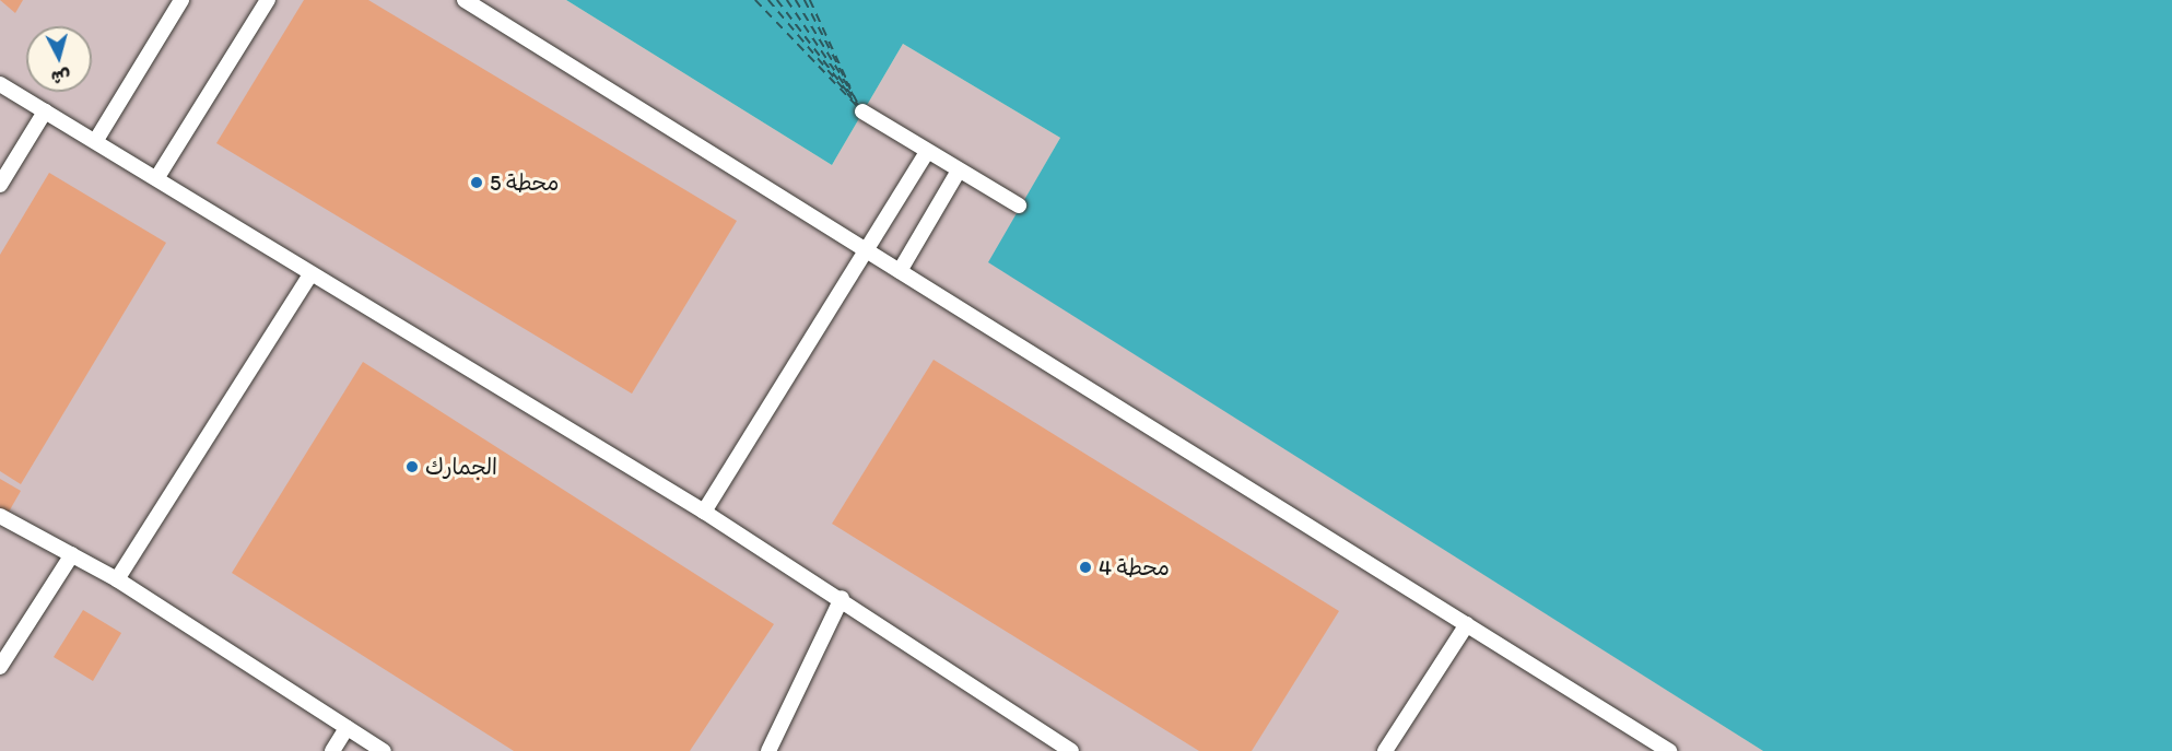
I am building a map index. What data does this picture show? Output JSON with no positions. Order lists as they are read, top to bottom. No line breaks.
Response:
{"places":["محطة 5","الجمارك","محطة 4"],"north":"bottom"}
